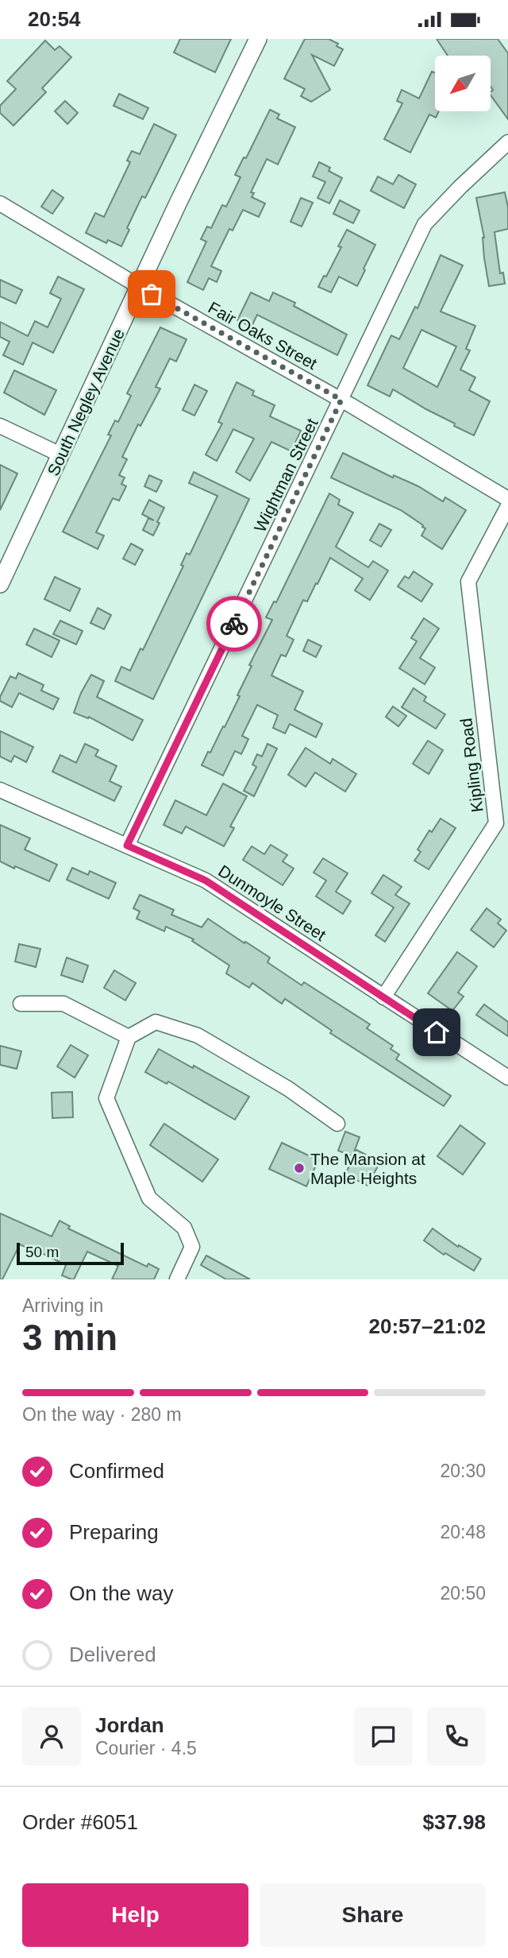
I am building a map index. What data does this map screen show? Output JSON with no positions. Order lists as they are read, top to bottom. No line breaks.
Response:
{"streets":{"street":["Fair Oaks Street","South Negley Avenue","Wightman Street","Kipling Road","Dunmoyle Street"]},"crossings":[["Fair Oaks Street","South Negley Avenue"],["Fair Oaks Street","Wightman Street"],["Wightman Street","Dunmoyle Street"],["Kipling Road","Dunmoyle Street"]],"places":["The Mansion at Maple Heights"],"scale_bar":"50 m","north":"bottom left","page":{"status":"20:54","scale":"50 m","heading":["3 min","Arriving in","20:57–21:02"],"panel":["Jordan","Courier · 4.5","Order #6051","$37.98"],"bar":"On the way · 280 m","list":[["Confirmed","20:30"],["Preparing","20:48"],["On the way","20:50"],"Delivered"],"buttons":["Help","Share"]}}
